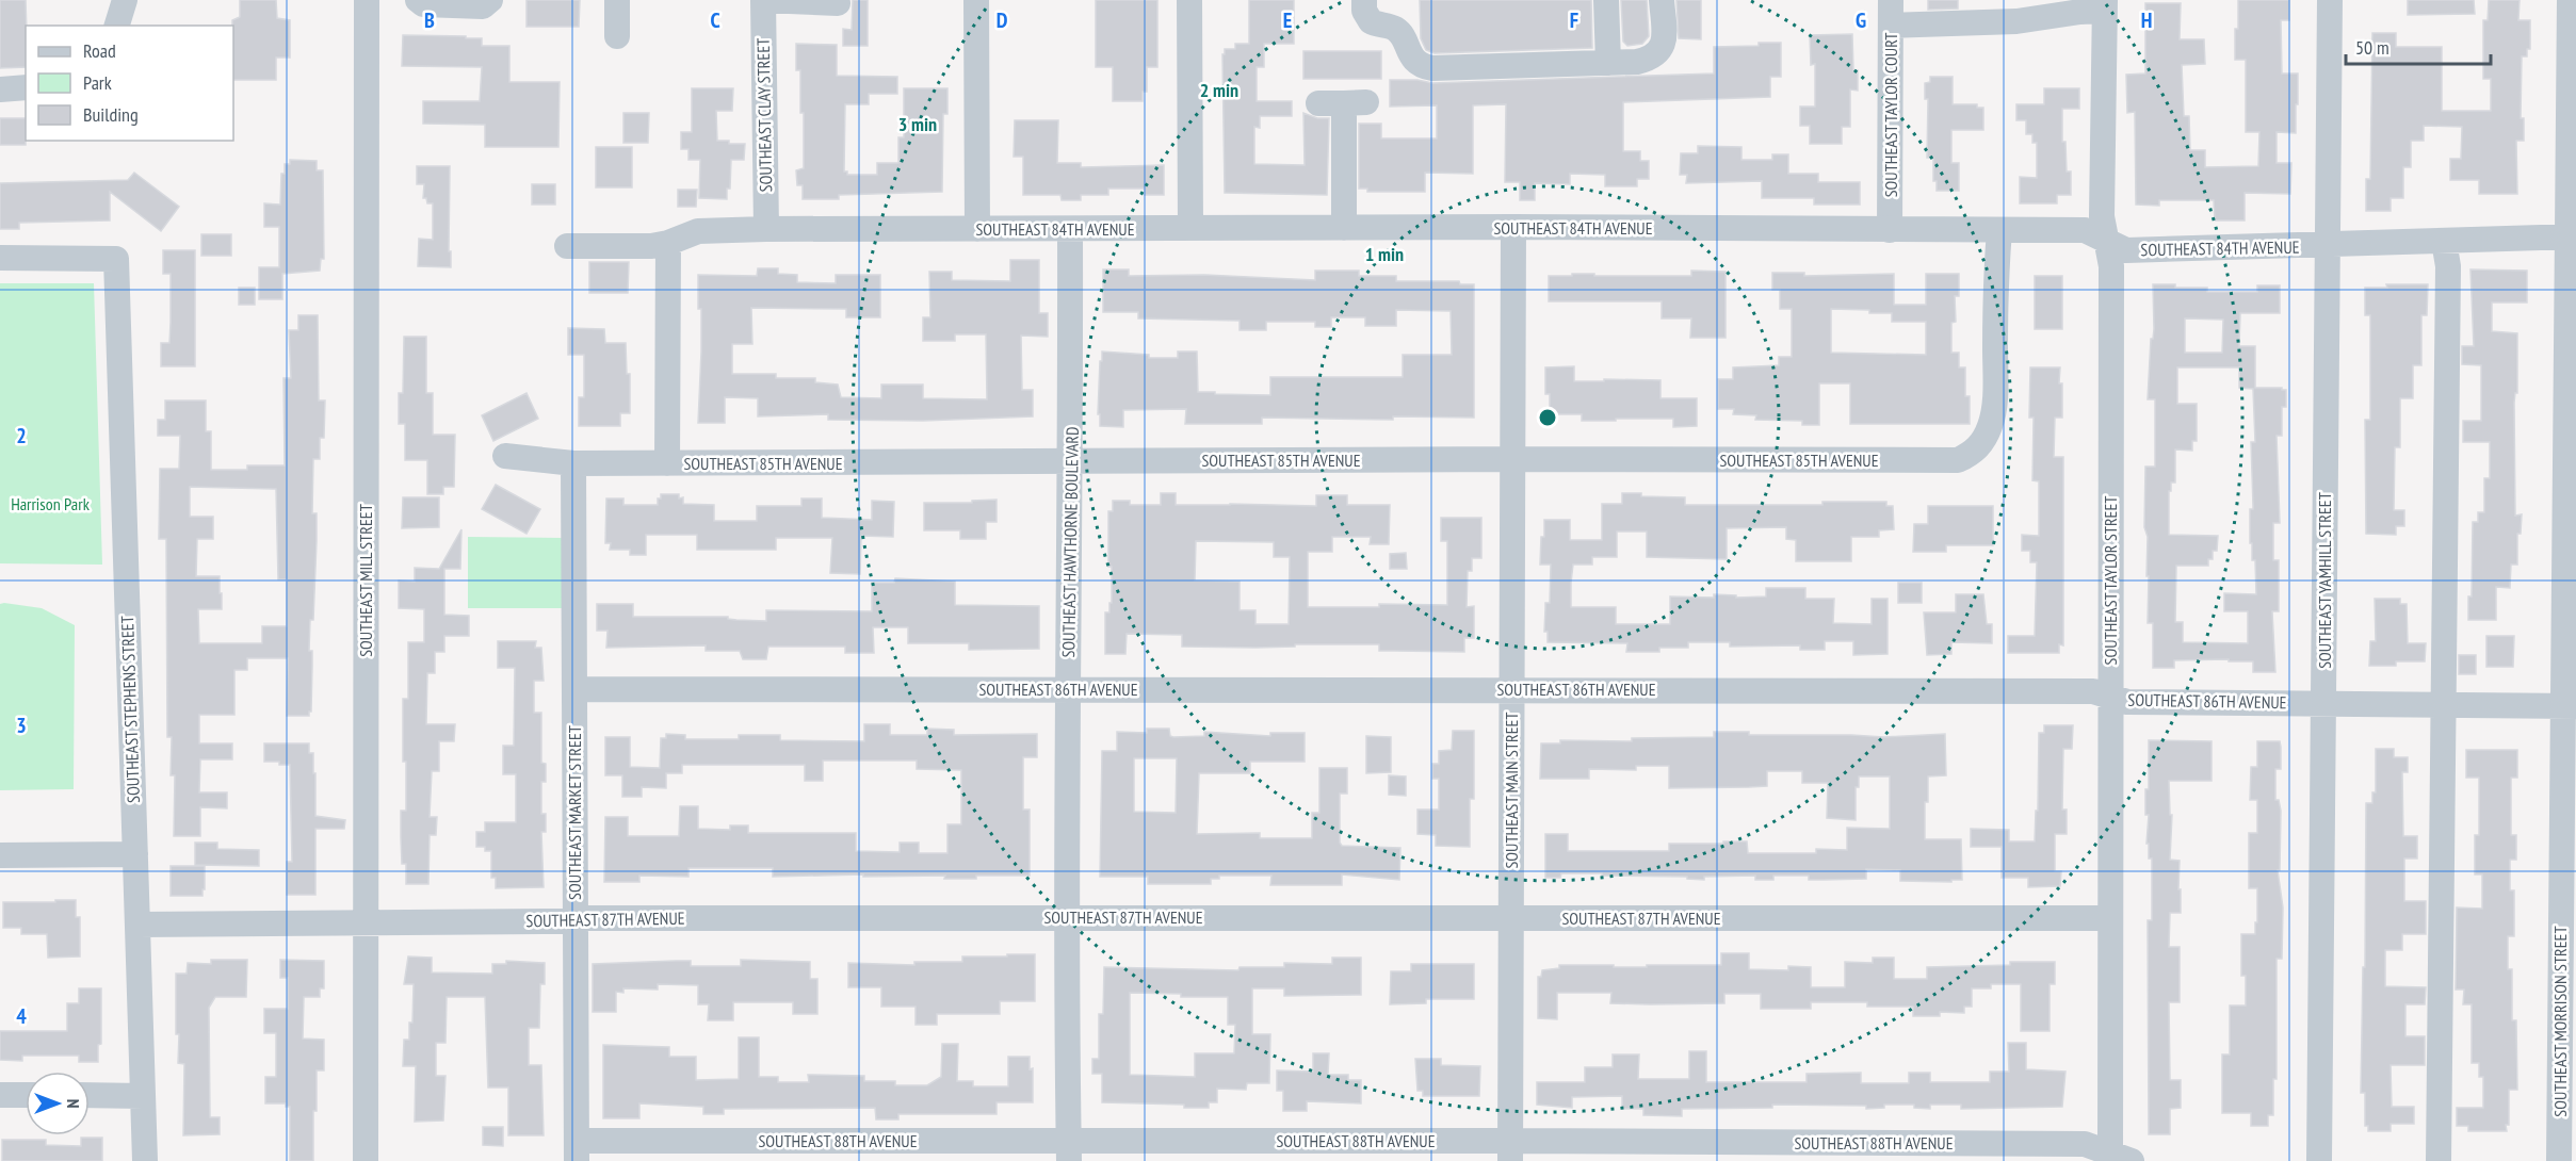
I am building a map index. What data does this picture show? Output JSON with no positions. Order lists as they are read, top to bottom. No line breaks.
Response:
{"streets":{"street":["SOUTHEAST CLAY STREET","SOUTHEAST TAYLOR COURT","SOUTHEAST 84TH AVENUE","SOUTHEAST 85TH AVENUE","SOUTHEAST HAWTHORNE BOULEVARD","SOUTHEAST MILL STREET","SOUTHEAST TAYLOR STREET","SOUTHEAST YAMHILL STREET","SOUTHEAST 86TH AVENUE","SOUTHEAST STEPHENS STREET","SOUTHEAST MAIN STREET","SOUTHEAST MARKET STREET","SOUTHEAST 87TH AVENUE","SOUTHEAST MORRISON STREET","SOUTHEAST 88TH AVENUE"]},"crossings":[["SOUTHEAST CLAY STREET","SOUTHEAST 84TH AVENUE"],["SOUTHEAST TAYLOR COURT","SOUTHEAST 84TH AVENUE"],["SOUTHEAST 84TH AVENUE","SOUTHEAST 85TH AVENUE"],["SOUTHEAST 84TH AVENUE","SOUTHEAST HAWTHORNE BOULEVARD"],["SOUTHEAST 84TH AVENUE","SOUTHEAST TAYLOR STREET"],["SOUTHEAST 84TH AVENUE","SOUTHEAST YAMHILL STREET"],["SOUTHEAST 84TH AVENUE","SOUTHEAST MAIN STREET"],["SOUTHEAST 84TH AVENUE","SOUTHEAST MORRISON STREET"],["SOUTHEAST 85TH AVENUE","SOUTHEAST HAWTHORNE BOULEVARD"],["SOUTHEAST 85TH AVENUE","SOUTHEAST MAIN STREET"],["SOUTHEAST 85TH AVENUE","SOUTHEAST MARKET STREET"],["SOUTHEAST HAWTHORNE BOULEVARD","SOUTHEAST 86TH AVENUE"],["SOUTHEAST HAWTHORNE BOULEVARD","SOUTHEAST 87TH AVENUE"],["SOUTHEAST HAWTHORNE BOULEVARD","SOUTHEAST 88TH AVENUE"],["SOUTHEAST MILL STREET","SOUTHEAST 87TH AVENUE"],["SOUTHEAST TAYLOR STREET","SOUTHEAST 86TH AVENUE"],["SOUTHEAST TAYLOR STREET","SOUTHEAST 87TH AVENUE"],["SOUTHEAST TAYLOR STREET","SOUTHEAST 88TH AVENUE"],["SOUTHEAST YAMHILL STREET","SOUTHEAST 86TH AVENUE"],["SOUTHEAST 86TH AVENUE","SOUTHEAST MAIN STREET"],["SOUTHEAST 86TH AVENUE","SOUTHEAST MARKET STREET"],["SOUTHEAST 86TH AVENUE","SOUTHEAST MORRISON STREET"],["SOUTHEAST STEPHENS STREET","SOUTHEAST 87TH AVENUE"],["SOUTHEAST MAIN STREET","SOUTHEAST 87TH AVENUE"],["SOUTHEAST MAIN STREET","SOUTHEAST 88TH AVENUE"],["SOUTHEAST MARKET STREET","SOUTHEAST 87TH AVENUE"],["SOUTHEAST MARKET STREET","SOUTHEAST 88TH AVENUE"]],"parks":["Harrison Park"],"legend":["Road","Park","Building"],"scale_bar":"50 m","north":"right","grid":{"columns":["B","C","D","E","F","G","H"],"rows":["2","3","4"]},"rings":["2 min","3 min","1 min"]}
